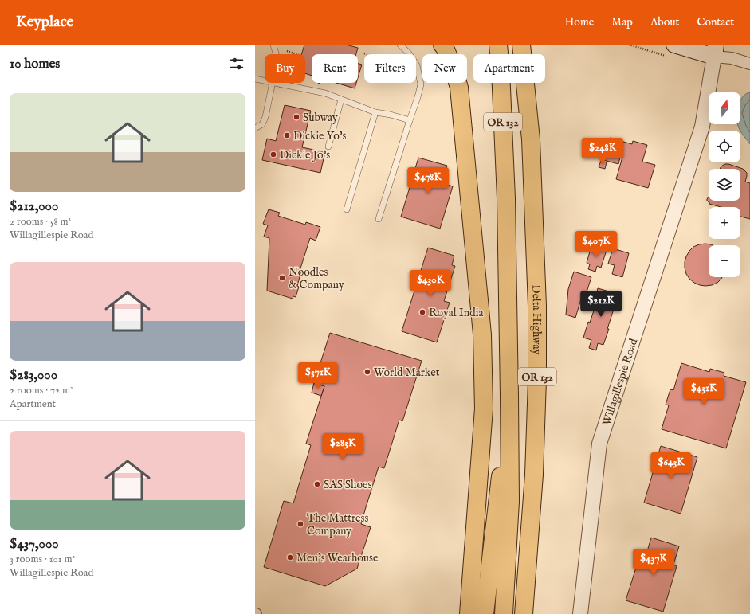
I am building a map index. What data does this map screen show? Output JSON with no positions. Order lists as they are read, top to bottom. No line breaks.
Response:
{"streets":{"highway":["OR 132","Delta Highway"],"street":["Willagillespie Road"]},"places":["Subway","Dickie Yo's","Dickie Jo's","Noodles & Company","Royal India","World Market","SAS Shoes","The Mattress Company","Men's Wearhouse"],"north":"top","page":{"header":"Keyplace","nav":["Home","Map","About","Contact"],"heading":"10 homes","chip":["Buy","Rent","Filters","New","Apartment"],"list":[{"name":"$212,000","note":"2 rooms · 58 m² · Willagillespie Road"},{"name":"$283,000","note":"2 rooms · 72 m² · Apartment"},{"name":"$437,000","note":"3 rooms · 101 m² · Willagillespie Road"}],"map_buttons":["+","−"],"price":["$248K","$478K","$407K","$430K","$212K","$371K","$431K","$283K","$643K","$437K"]}}
